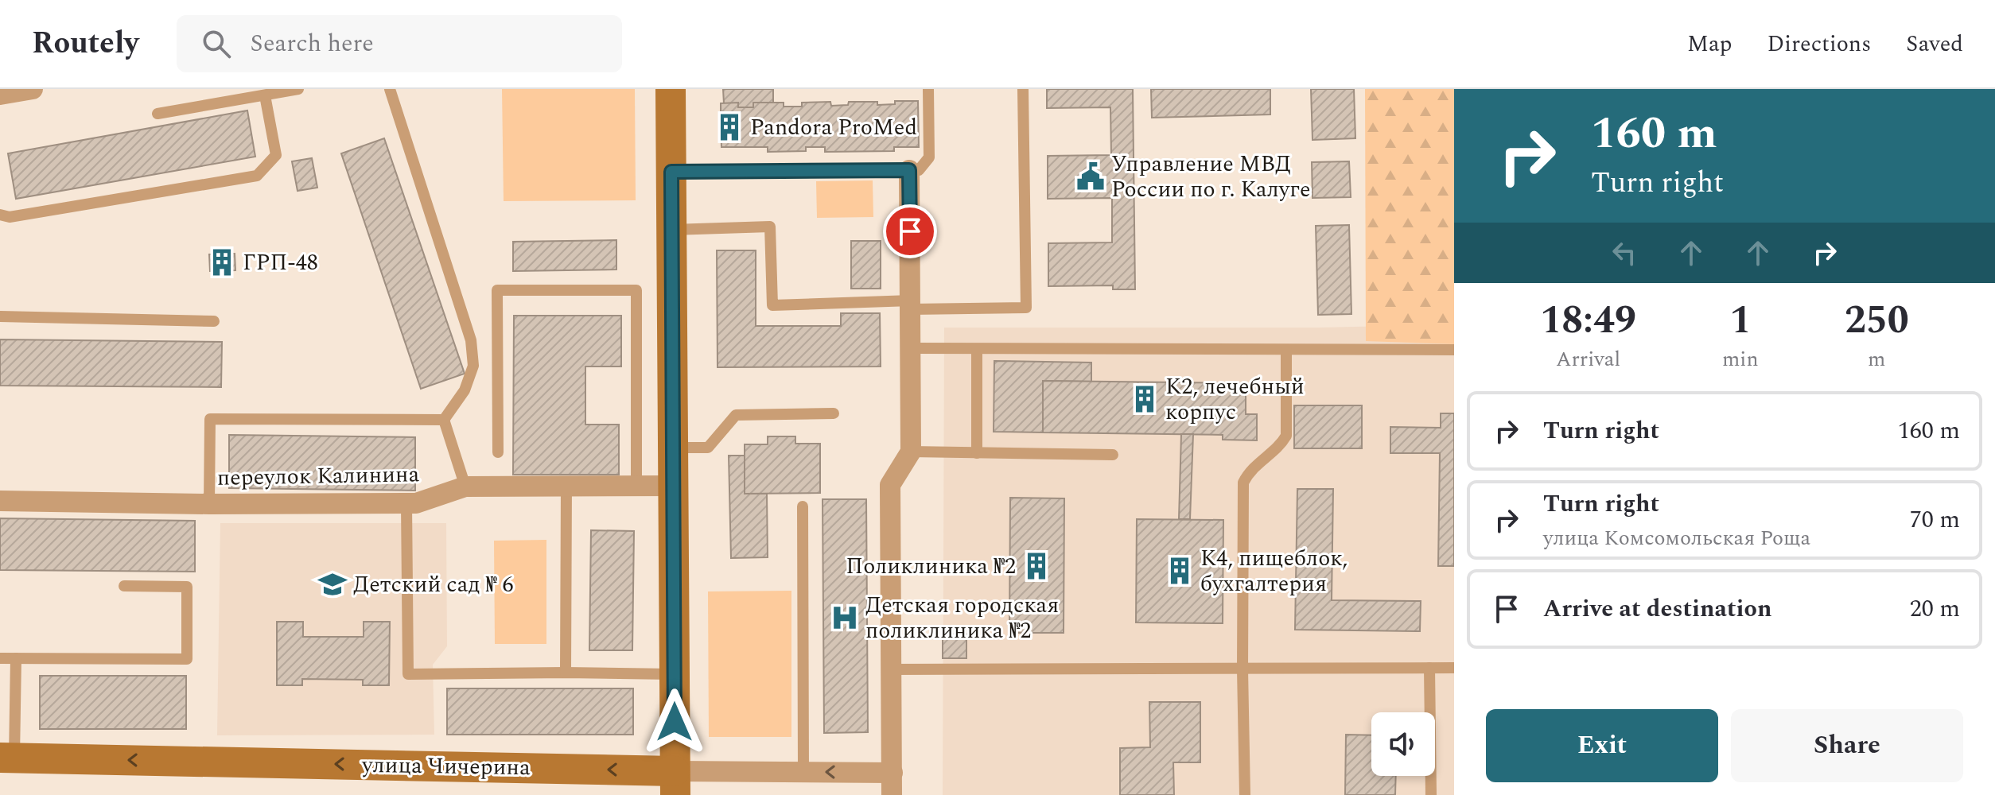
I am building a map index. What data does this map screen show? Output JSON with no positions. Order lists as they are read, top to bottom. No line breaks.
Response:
{"streets":{"street":["переулок Калинина","улица Чичерина"]},"one_way":["улица Чичерина"],"places":{"building":["Pandora ProMed","ГРП-48","К2, лечебный корпус","Поликлиника №2","К4, пищеблок, бухгалтерия"],"public building":["Управление МВД России по г. Калуге"],"school or university":["Детский сад № 6"],"hospital":["Детская городская поликлиника №2"]},"page":{"header":"Routely","search":"Search here","nav":["Map","Directions","Saved"],"turn":["160 m","Turn right"],"eta":["18:49","Arrival","1","min","250","m"],"list":[{"name":"Turn right","value":"160 m"},{"name":"Turn right","note":"улица Комсомольская Роща","value":"70 m"},{"name":"Arrive at destination","value":"20 m"}],"buttons":["Exit","Share"]}}
